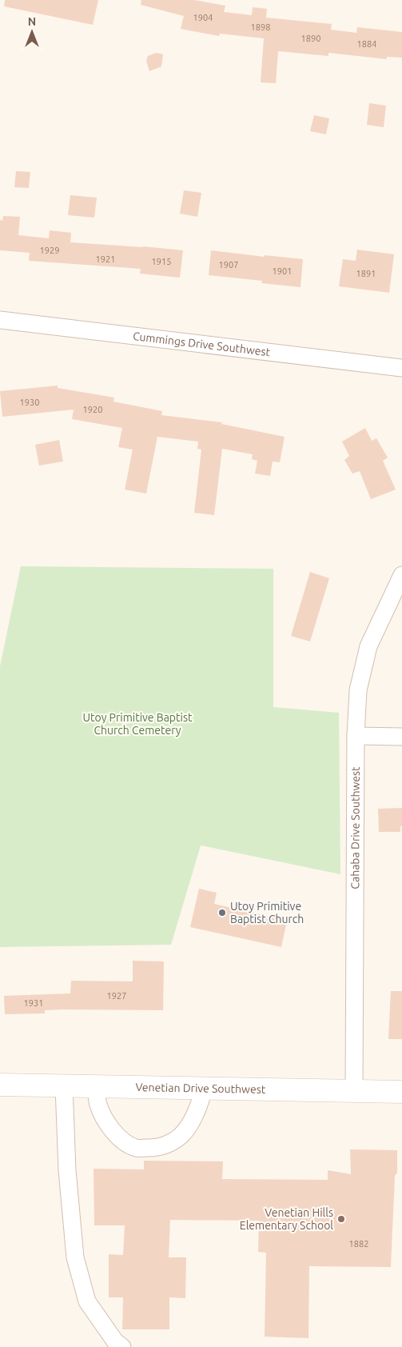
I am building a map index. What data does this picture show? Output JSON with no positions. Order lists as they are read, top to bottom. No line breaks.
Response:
{"streets":{"street":["Cummings Drive Southwest","Cahaba Drive Southwest","Venetian Drive Southwest"]},"crossings":[["Cahaba Drive Southwest","Venetian Drive Southwest"]],"parks":["Utoy Primitive Baptist Church Cemetery"],"places":["Utoy Primitive Baptist Church","Venetian Hills Elementary School"],"house_numbers":["1904","1898","1890","1884","1929","1921","1915","1907","1901","1891","1930","1920","1927","1931","1882"],"north":"top"}
